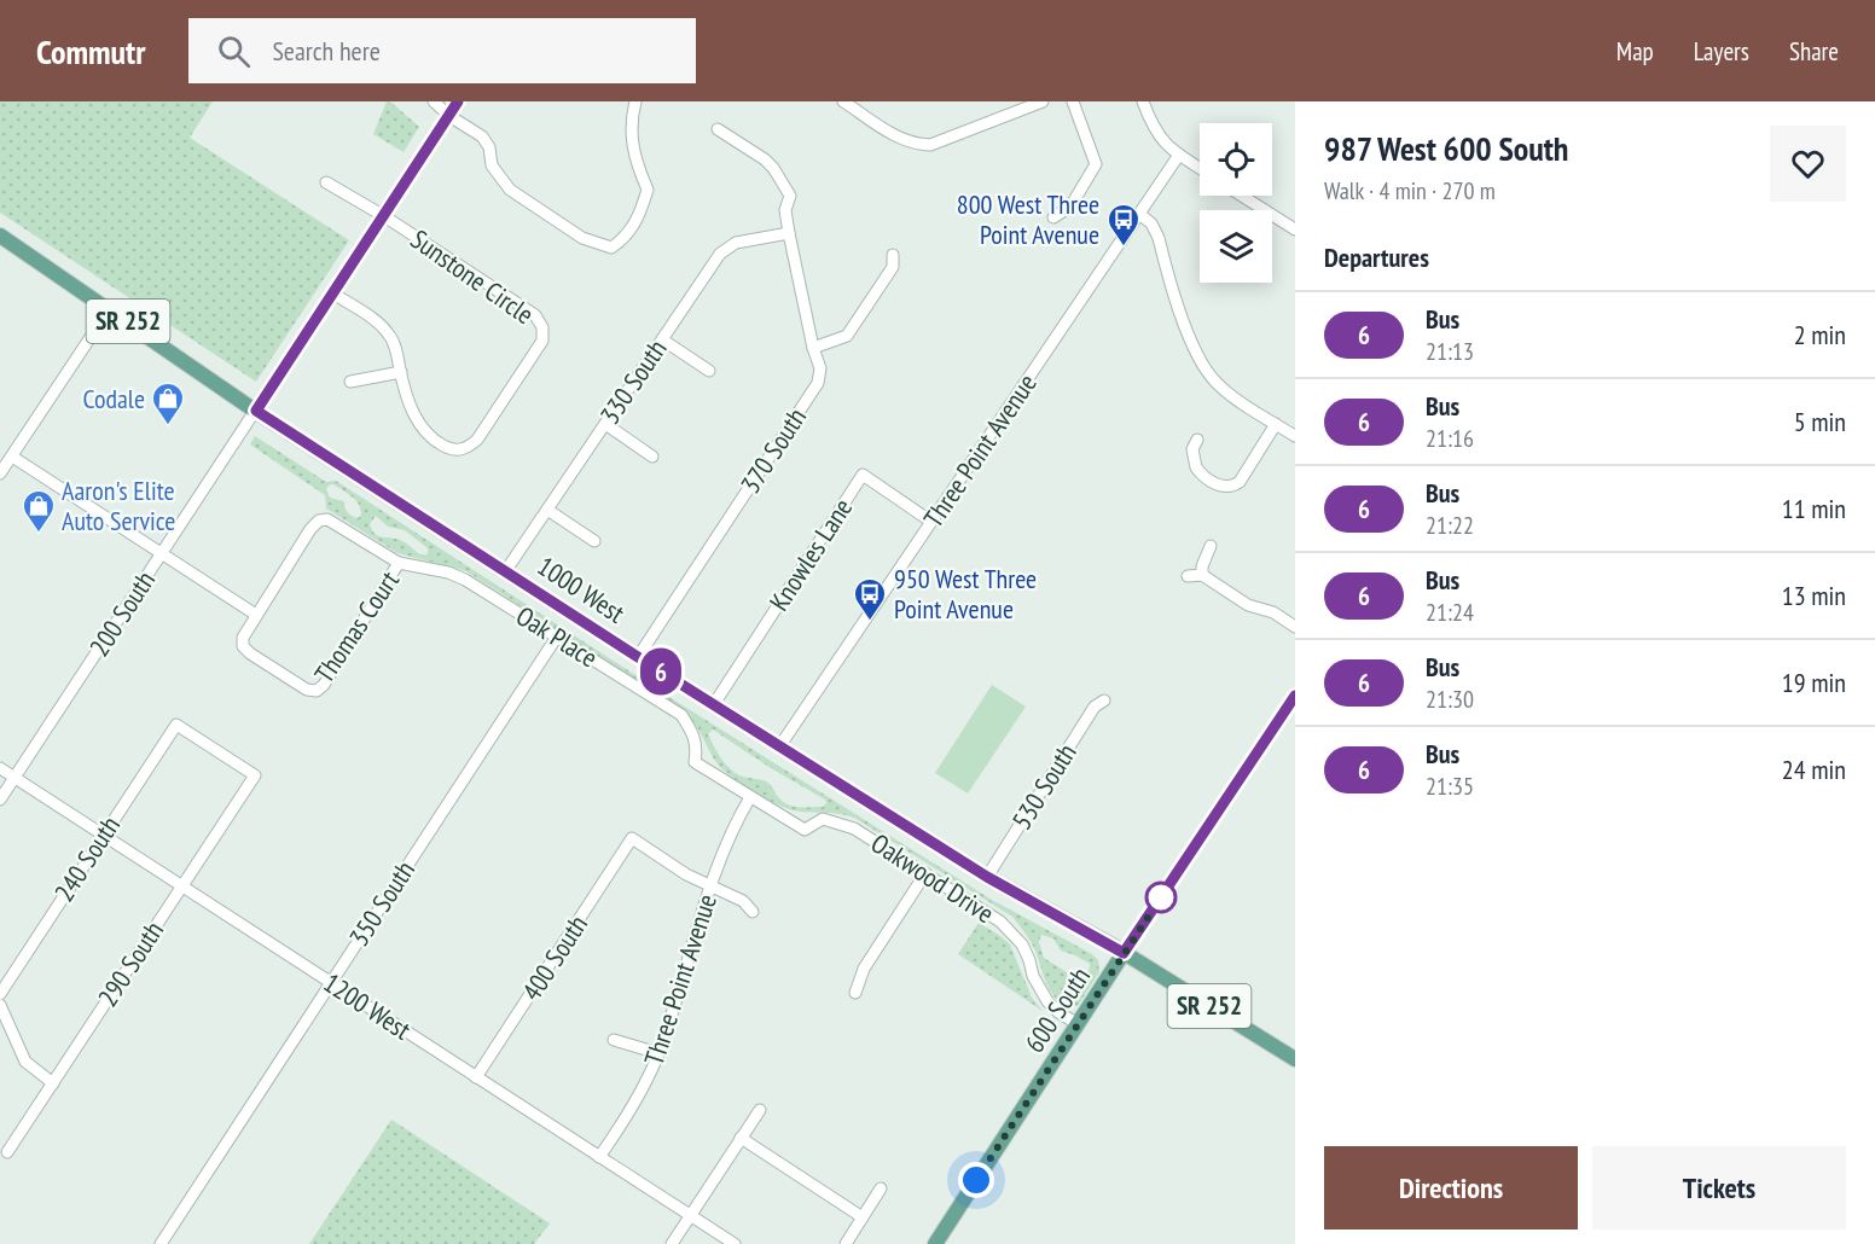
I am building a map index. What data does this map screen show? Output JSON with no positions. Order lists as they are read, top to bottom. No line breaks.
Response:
{"streets":{"main road":["SR 252","1000 West","600 South"],"street":["Sunstone Circle","330 South","370 South","Three Point Avenue","Knowles Lane","200 South","Thomas Court","Oak Place","530 South","240 South","Oakwood Drive","350 South","400 South","290 South","1200 West"]},"crossings":[["Sunstone Circle","200 South"],["330 South","370 South"],["330 South","1000 West"],["370 South","1000 West"],["Three Point Avenue","Knowles Lane"],["Three Point Avenue","1000 West"],["Three Point Avenue","Oak Place"],["Three Point Avenue","Oakwood Drive"],["Three Point Avenue","400 South"],["Three Point Avenue","1200 West"],["Knowles Lane","1000 West"],["1000 West","200 South"],["1000 West","530 South"],["1000 West","600 South"],["200 South","1200 West"],["Thomas Court","Oak Place"],["Oak Place","Oakwood Drive"],["Oak Place","350 South"],["240 South","290 South"],["240 South","1200 West"],["Oakwood Drive","600 South"],["350 South","1200 West"],["400 South","1200 West"],["290 South","1200 West"]],"places":{"bus stop":["800 West Three Point Avenue","950 West Three Point Avenue"],"shop":["Codale","Aaron's Elite Auto Service"]},"lines":["bus line 6"],"page":{"header":"Commutr","search":"Search here","nav":["Map","Layers","Share"],"on_map":"6","heading":[["987 West 600 South","Walk · 4 min · 270 m"],"Departures"],"list":[{"mark":"6","name":"Bus","note":"21:13","value":"2 min"},{"mark":"6","name":"Bus","note":"21:16","value":"5 min"},{"mark":"6","name":"Bus","note":"21:22","value":"11 min"},{"mark":"6","name":"Bus","note":"21:24","value":"13 min"},{"mark":"6","name":"Bus","note":"21:30","value":"19 min"},{"mark":"6","name":"Bus","note":"21:35","value":"24 min"}],"buttons":["Directions","Tickets"]}}
